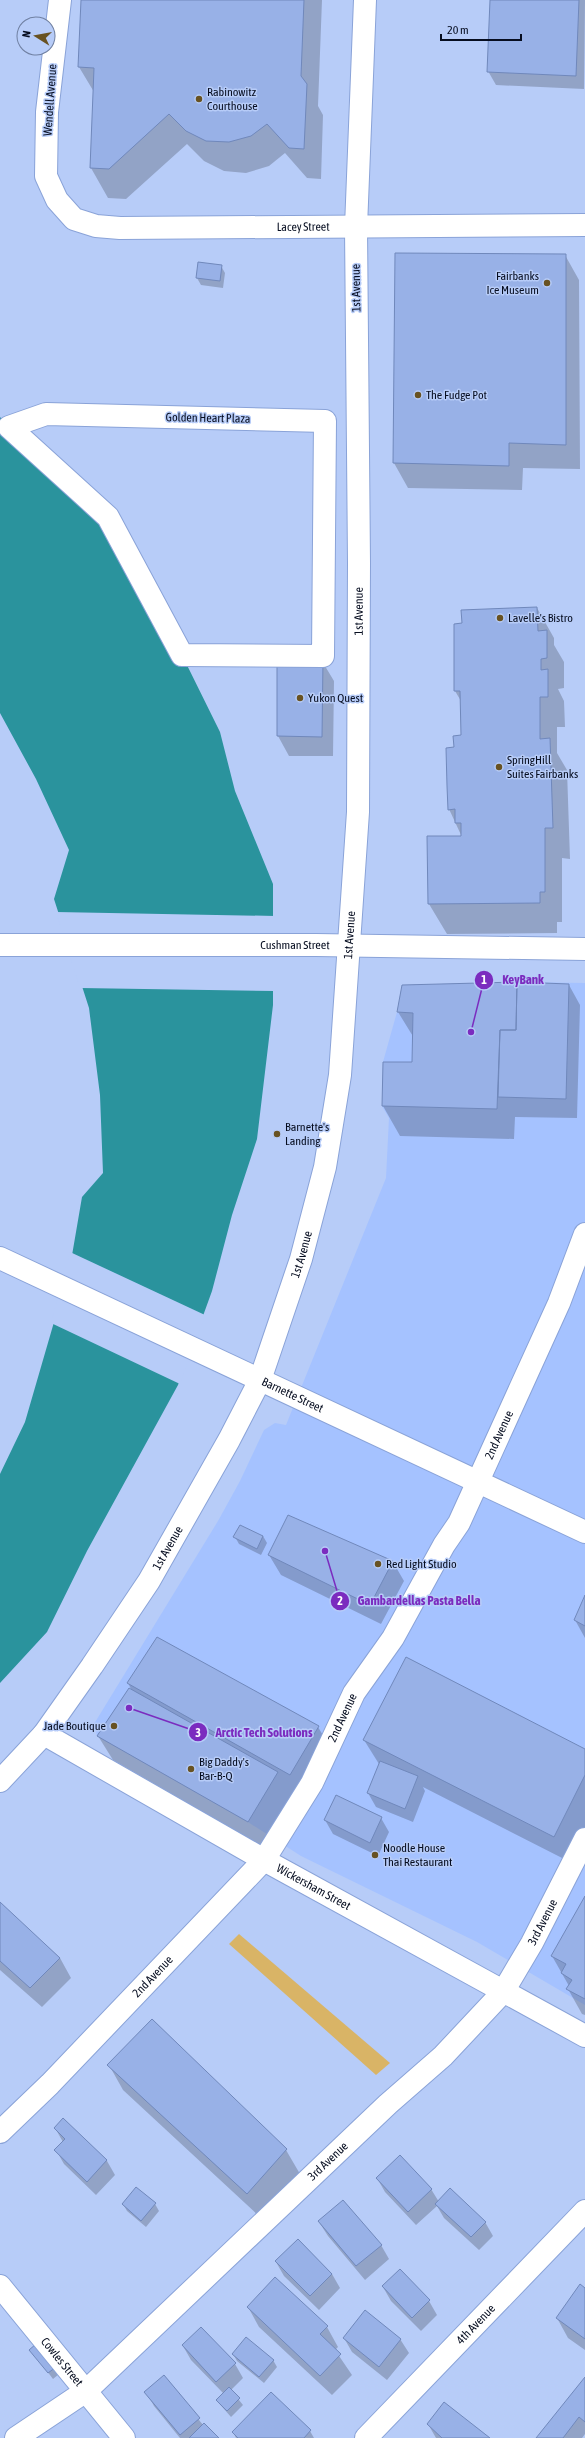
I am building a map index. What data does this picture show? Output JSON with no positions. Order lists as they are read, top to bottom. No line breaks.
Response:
{"streets":{"street":["Wendell Avenue","Lacey Street","1st Avenue","Golden Heart Plaza","Cushman Street","Barnette Street","2nd Avenue","Wickersham Street","3rd Avenue","4th Avenue","Cowles Street"]},"crossings":[["Wendell Avenue","Lacey Street"],["Lacey Street","1st Avenue"],["1st Avenue","Cushman Street"],["1st Avenue","Barnette Street"],["1st Avenue","Wickersham Street"],["Barnette Street","2nd Avenue"],["2nd Avenue","Wickersham Street"],["Wickersham Street","3rd Avenue"],["3rd Avenue","Cowles Street"]],"places":["Rabinowitz Courthouse","Fairbanks Ice Museum","The Fudge Pot","Lavelle's Bistro","Yukon Quest","SpringHill Suites Fairbanks","KeyBank","Barnette's Landing","Gambardellas Pasta Bella","Red Light Studio","Arctic Tech Solutions","Jade Boutique","Big Daddy's Bar-B-Q","Noodle House Thai Restaurant"],"scale_bar":"20 m","north":"left"}
